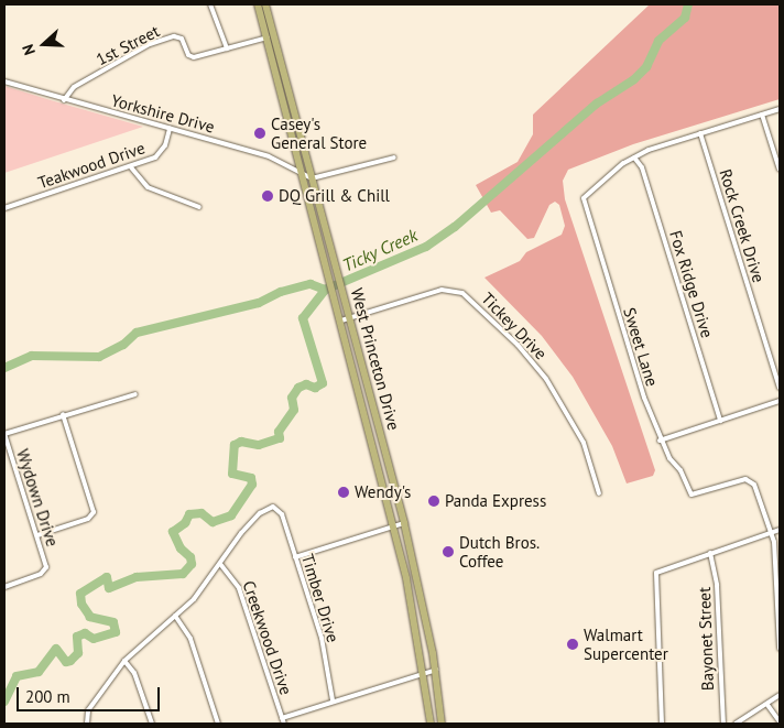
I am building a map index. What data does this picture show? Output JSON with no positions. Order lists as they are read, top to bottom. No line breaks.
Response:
{"streets":{"highway":["West Princeton Drive"],"street":["1st Street","Yorkshire Drive","Teakwood Drive","Rock Creek Drive","Fox Ridge Drive","Tickey Drive","Sweet Lane","Wydown Drive","Timber Drive","Creekwood Drive","Bayonet Street"]},"crossings":[["1st Street","Yorkshire Drive"],["Yorkshire Drive","Teakwood Drive"],["Yorkshire Drive","West Princeton Drive"],["Fox Ridge Drive","Sweet Lane"],["Tickey Drive","West Princeton Drive"],["Timber Drive","Creekwood Drive"]],"water":["Ticky Creek"],"places":["Casey's General Store","DQ Grill & Chill","Wendy's","Panda Express","Dutch Bros. Coffee","Walmart Supercenter"],"scale_bar":"200 m","north":"left"}
